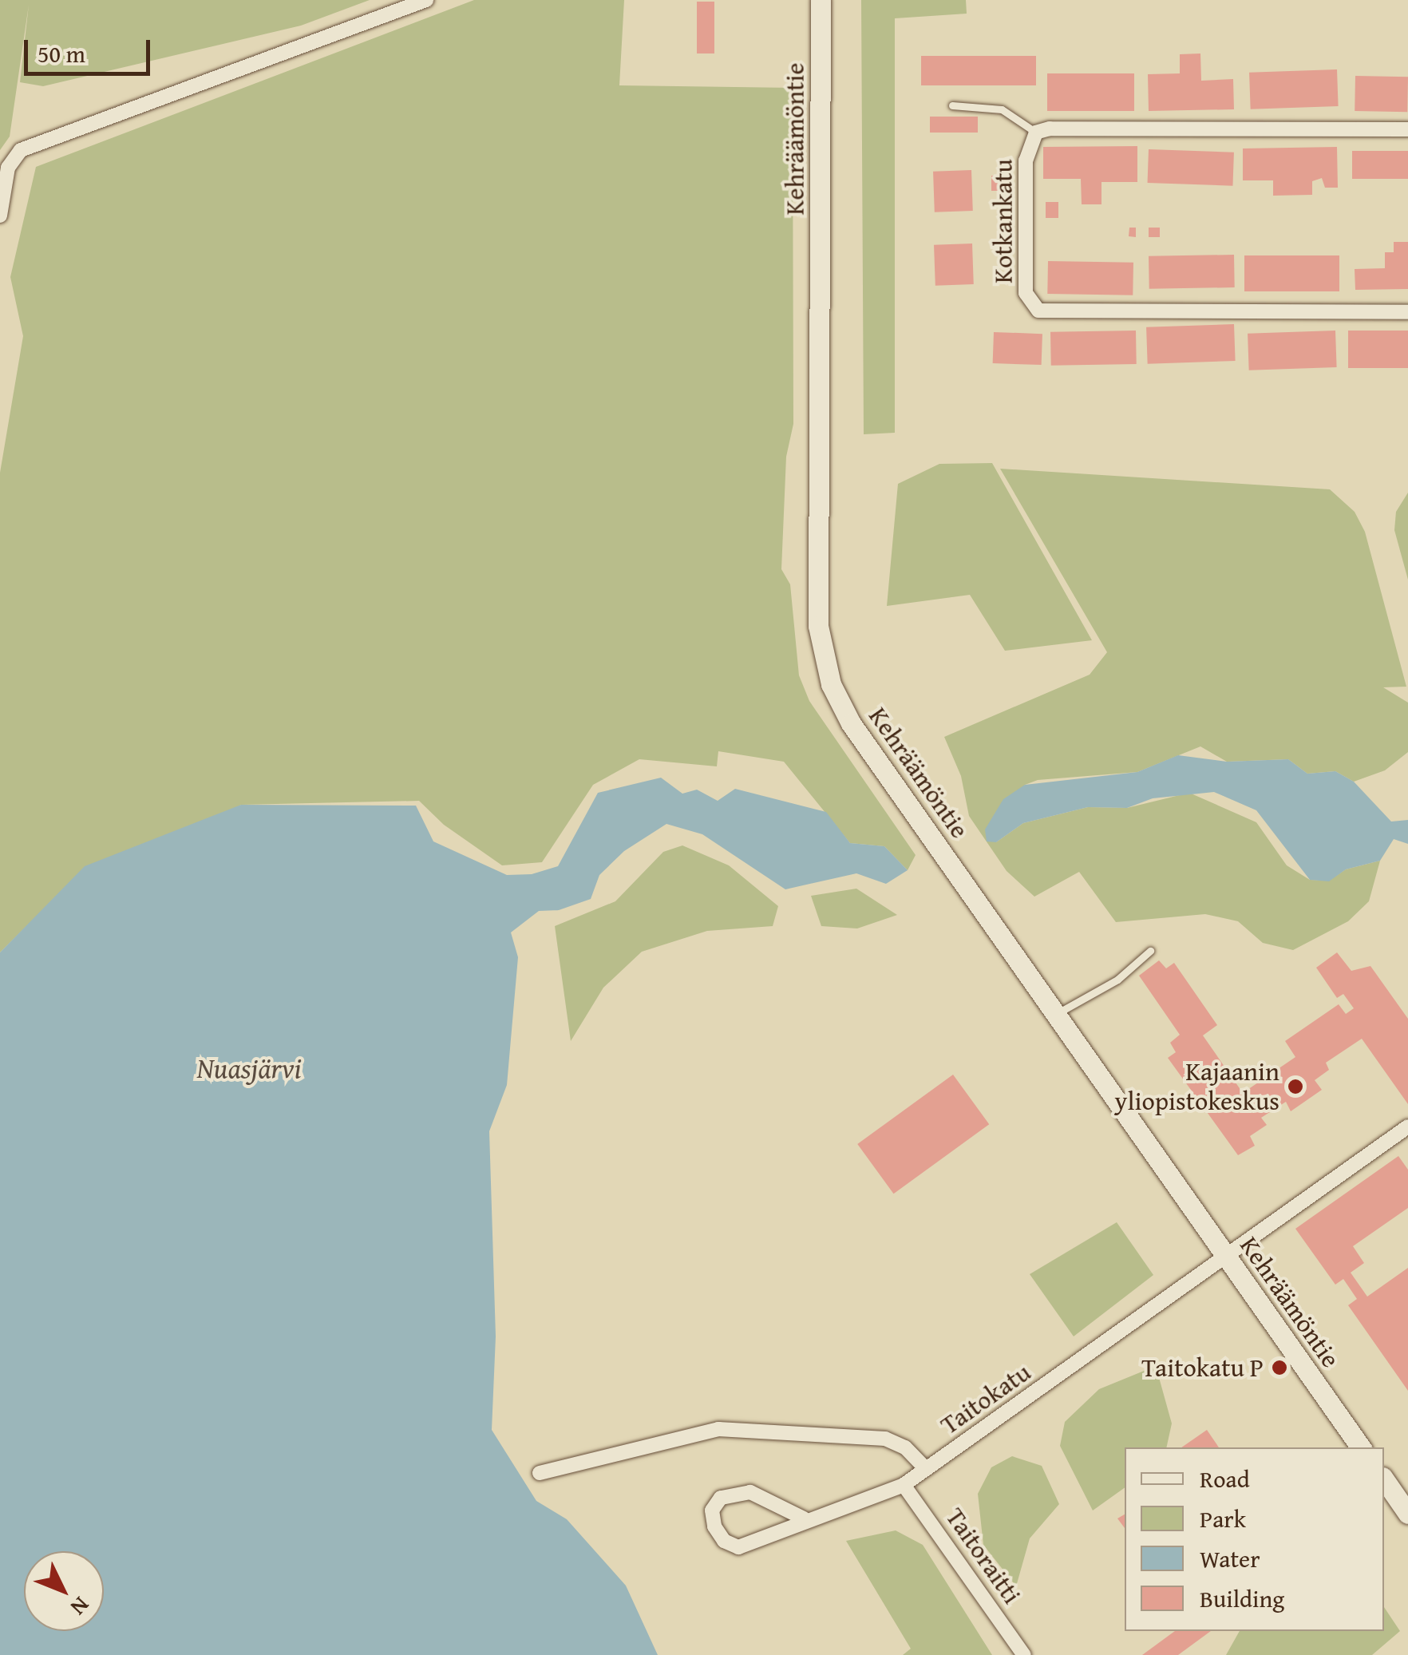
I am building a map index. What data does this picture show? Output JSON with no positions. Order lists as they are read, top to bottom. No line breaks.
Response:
{"streets":{"street":["Kehräämöntie","Kotkankatu","Taitokatu","Taitoraitti"]},"crossings":[["Kehräämöntie","Taitokatu"],["Taitokatu","Taitoraitti"]],"water":["Nuasjärvi"],"places":["Kajaanin yliopistokeskus","Taitokatu P"],"legend":["Road","Park","Water","Building"],"scale_bar":"50 m","north":"bottom right"}
